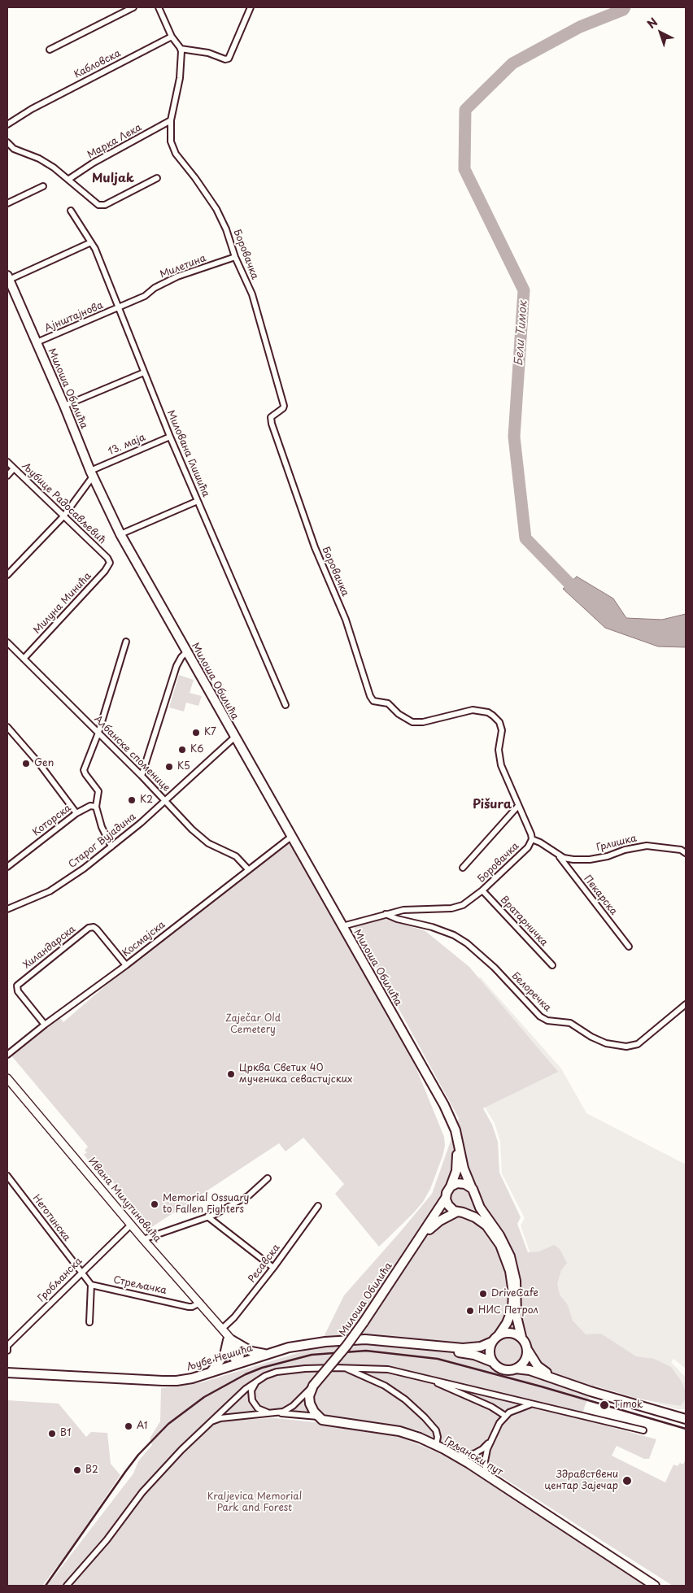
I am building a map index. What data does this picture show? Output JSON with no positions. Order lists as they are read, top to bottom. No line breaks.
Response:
{"streets":{"main road":["Милоша Обилића","Љубе Нешића","Грљански пут"],"street":["Кабловска","Марка Лека","Боровачка","Милетина","Ајнштајнова","13. маја","Милована Глишића","Љубице Радосављевић","Милуна Минића","Албанске споменице","Которска","Старог Вујадина","Грлишка","Пекарска","Вратарничка","Космајска","Хиландарска","Белоречка","Ивана Милутиновића","Неготинска","Ресавска","Гробљанска","Стрељачка"]},"crossings":[["Марка Лека","Боровачка"],["Боровачка","Милетина"],["Боровачка","Милоша Обилића"],["Боровачка","Грлишка"],["Боровачка","Вратарничка"],["Боровачка","Белоречка"],["Милетина","Ајнштајнова"],["Милетина","Милована Глишића"],["Ајнштајнова","Милоша Обилића"],["Ајнштајнова","Милована Глишића"],["Милоша Обилића","13. маја"],["Милоша Обилића","Старог Вујадина"],["Милоша Обилића","Космајска"],["13. маја","Милована Глишића"],["Љубице Радосављевић","Милуна Минића"],["Милуна Минића","Албанске споменице"],["Албанске споменице","Старог Вујадина"],["Албанске споменице","Космајска"],["Грлишка","Пекарска"],["Космајска","Хиландарска"],["Ивана Милутиновића","Ресавска"],["Ивана Милутиновића","Гробљанска"],["Ивана Милутиновића","Стрељачка"],["Ивана Милутиновића","Љубе Нешића"],["Неготинска","Гробљанска"]],"districts":["Muljak","Pišura"],"water":["Бели Тимок"],"parks":["Zaječar Old Cemetery","Kraljevica Memorial Park and Forest"],"places":["K7","K6","Gen","K5","K2","Црква Светих 40 мученика севастијских","Memorial Ossuary to Fallen Fighters","DriveCafe","НИС Петрол","Timok","A1","B1","B2","Здравствени центар Зајечар"],"north":"top left"}
